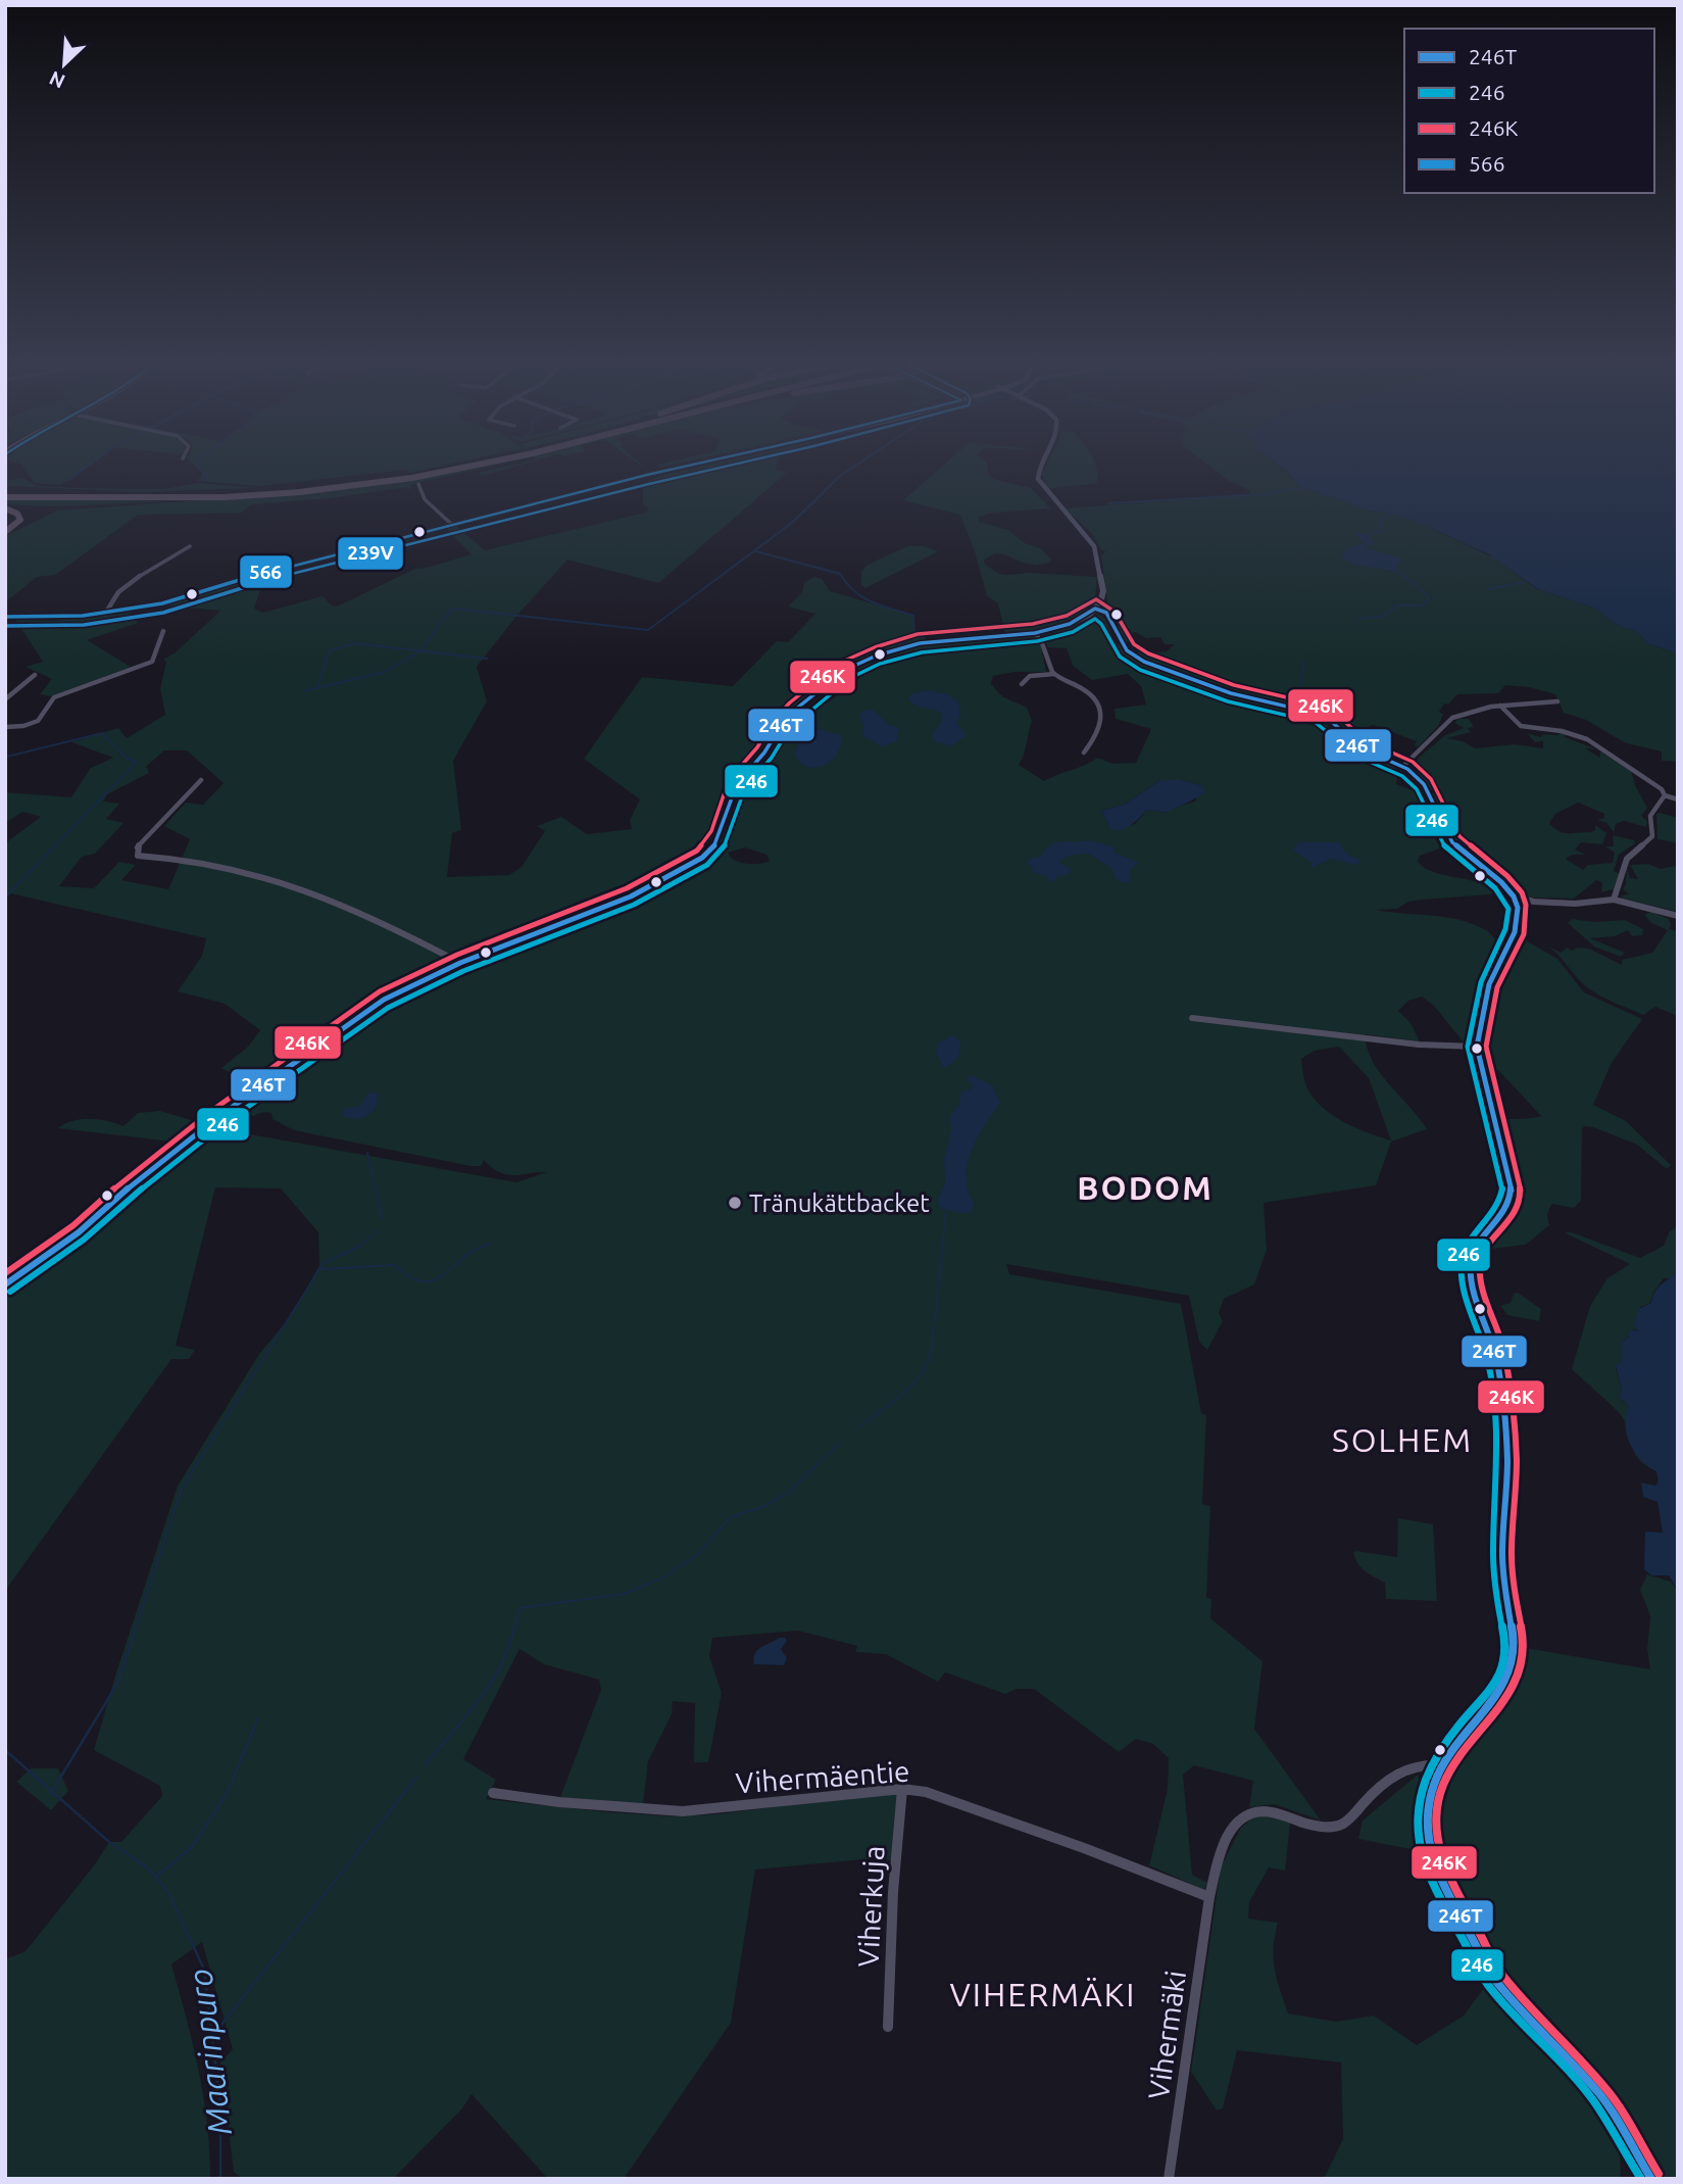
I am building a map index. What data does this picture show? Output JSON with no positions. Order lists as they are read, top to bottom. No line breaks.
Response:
{"streets":{"street":["Vihermäentie","Viherkuja","Vihermäki"]},"crossings":[["Vihermäentie","Viherkuja"],["Vihermäentie","Vihermäki"]],"districts":["BODOM","SOLHEM","VIHERMÄKI"],"water":["Maarinpuro"],"places":["Tränukättbacket"],"lines":["transit line 566","transit line 239V","transit line 246K","transit line 246T","transit line 246"],"legend":["246T","246","246K","566"],"north":"bottom left"}
